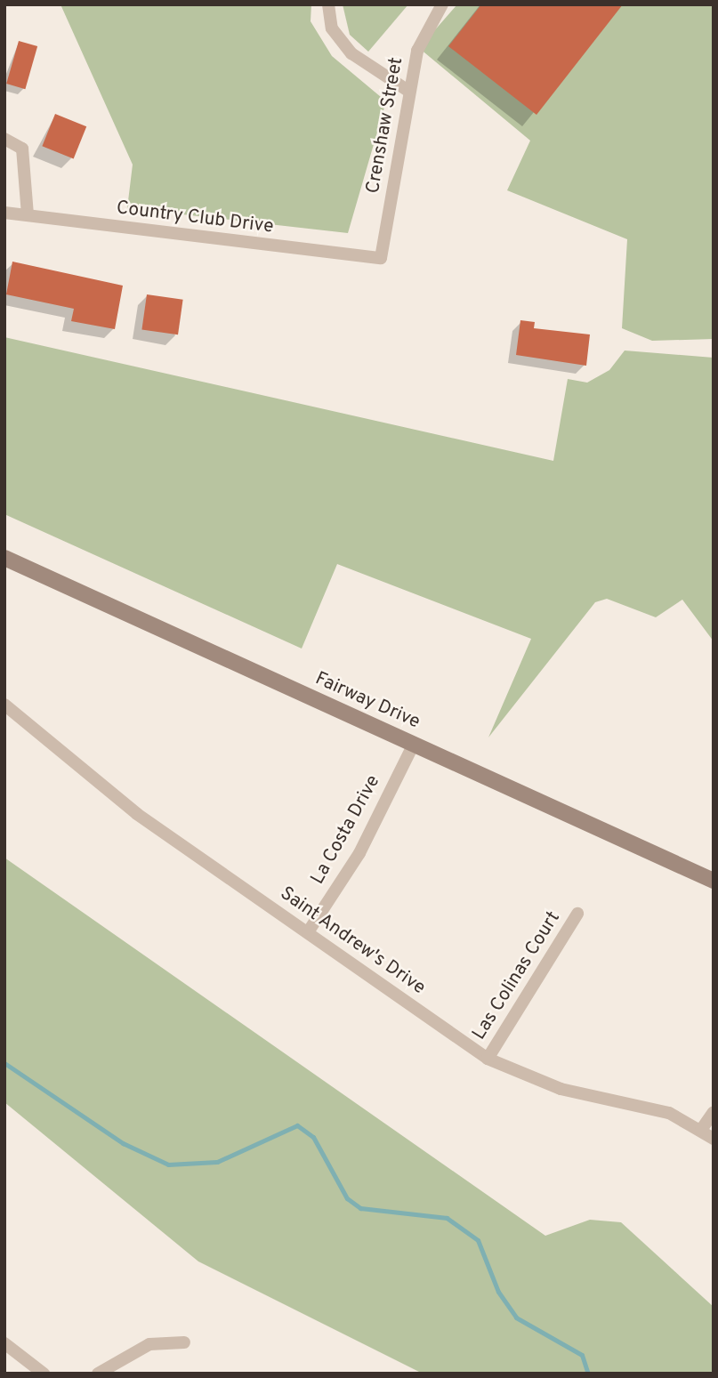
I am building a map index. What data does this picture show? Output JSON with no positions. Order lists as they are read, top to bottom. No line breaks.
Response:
{"streets":{"main road":["Fairway Drive"],"street":["Crenshaw Street","Country Club Drive","La Costa Drive","Saint Andrew's Drive","Las Colinas Court"]},"crossings":[["Crenshaw Street","Country Club Drive"],["Fairway Drive","La Costa Drive"],["La Costa Drive","Saint Andrew's Drive"],["Saint Andrew's Drive","Las Colinas Court"]]}
